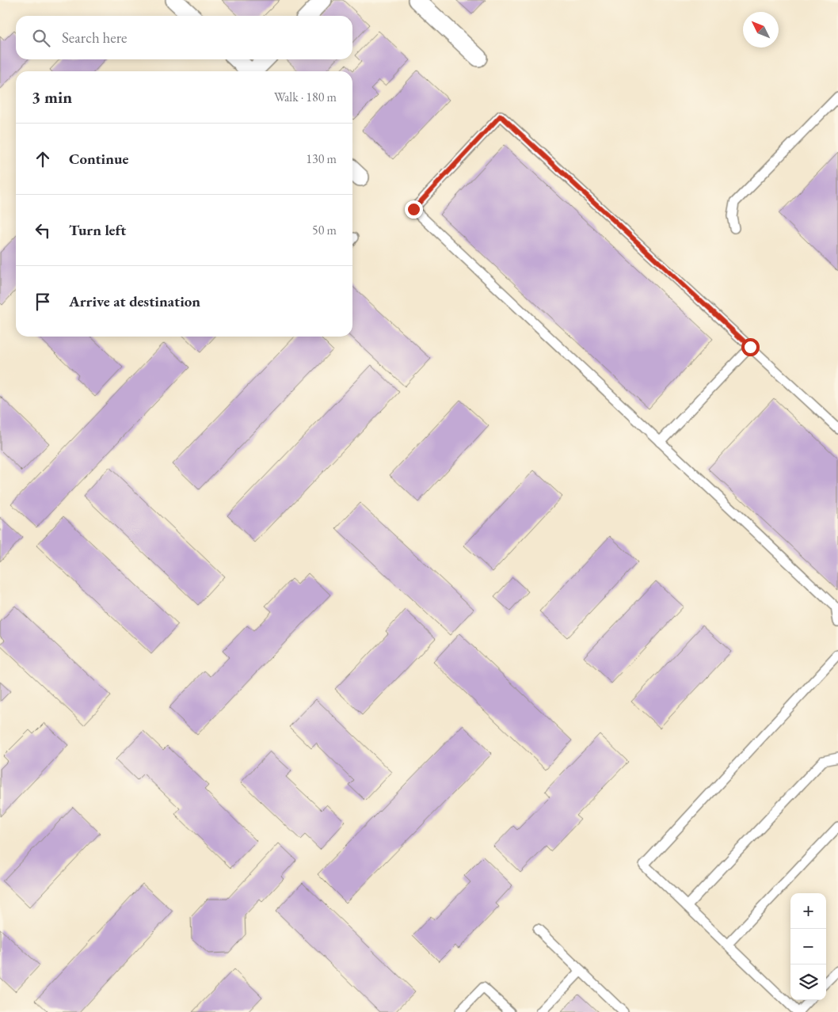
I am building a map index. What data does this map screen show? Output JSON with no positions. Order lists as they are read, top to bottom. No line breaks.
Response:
{"north":"top left","page":{"search":"Search here","heading":["3 min","Walk · 180 m"],"list":[["Continue","130 m"],["Turn left","50 m"],"Arrive at destination"],"map_buttons":["+","−"]}}
